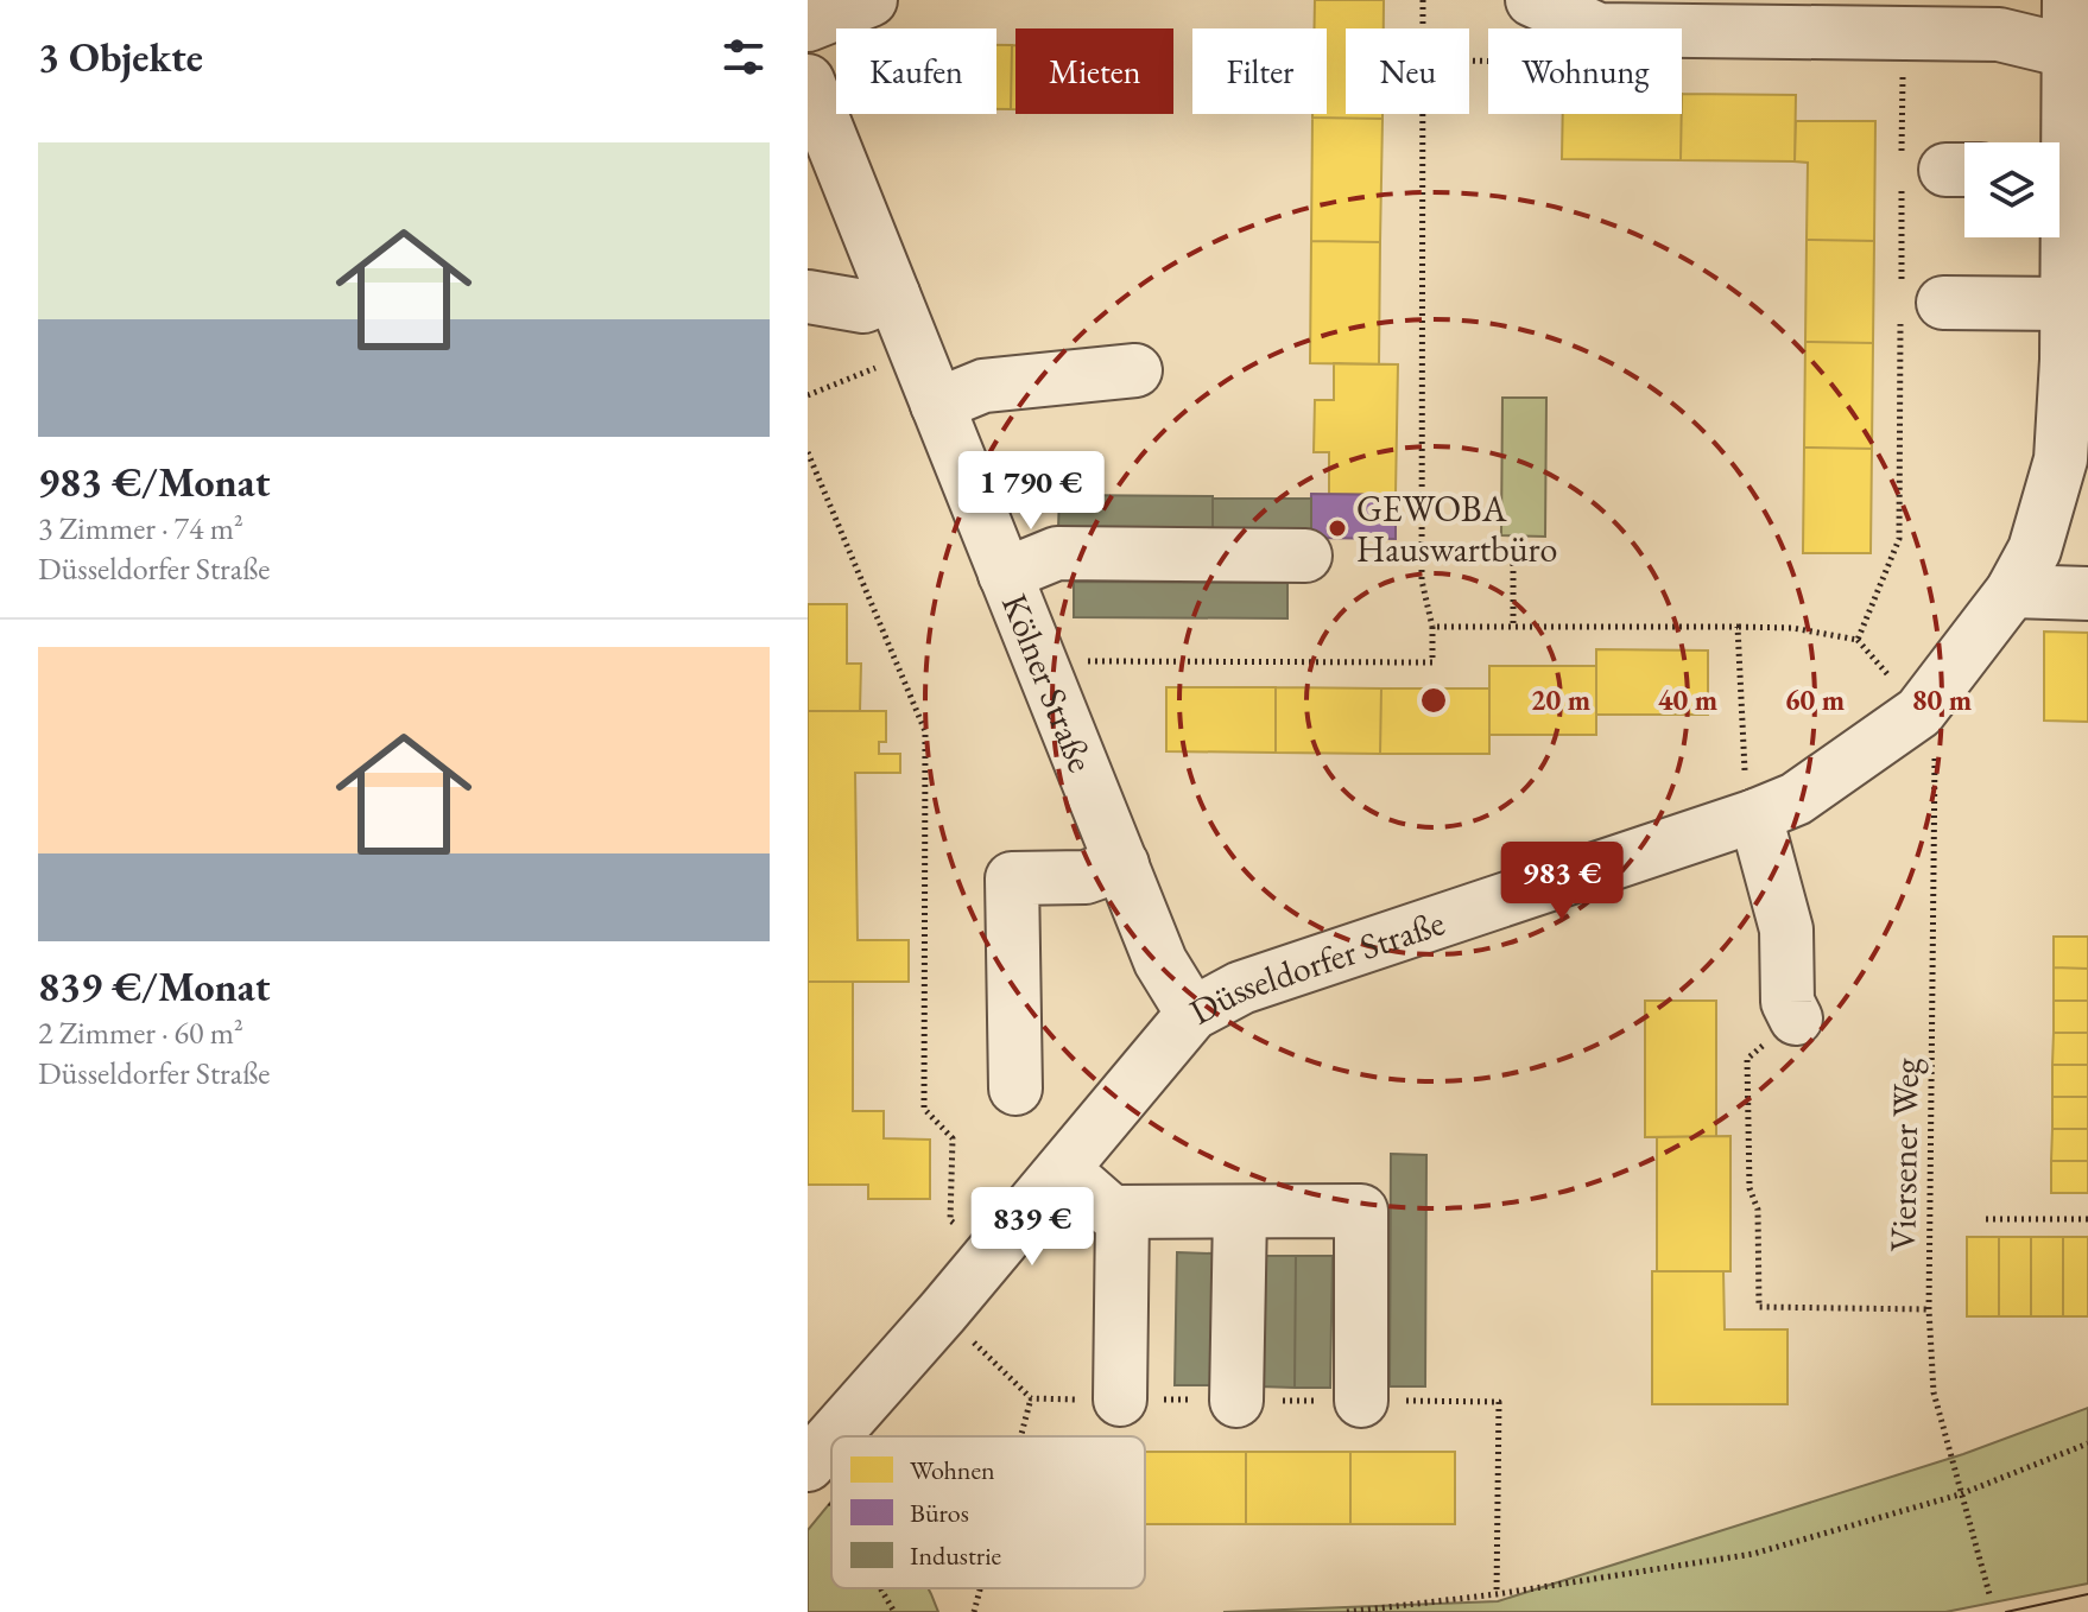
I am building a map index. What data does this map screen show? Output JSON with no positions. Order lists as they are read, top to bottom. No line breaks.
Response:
{"streets":{"street":["Kölner Straße","Düsseldorfer Straße"],"path":["Viersener Weg"]},"crossings":[["Kölner Straße","Düsseldorfer Straße"],["Düsseldorfer Straße","Viersener Weg"]],"places":["GEWOBA Hauswartbüro"],"legend":["Wohnen","Büros","Industrie"],"page":{"heading":"3 Objekte","chip":["Kaufen","Mieten","Filter","Neu","Wohnung"],"list":[{"name":"983 €/Monat","note":"3 Zimmer · 74 m² · Düsseldorfer Straße"},{"name":"839 €/Monat","note":"2 Zimmer · 60 m² · Düsseldorfer Straße"}],"price":["1 790 €","983 €","839 €"]},"rings":["20 m","40 m","60 m","80 m"]}
